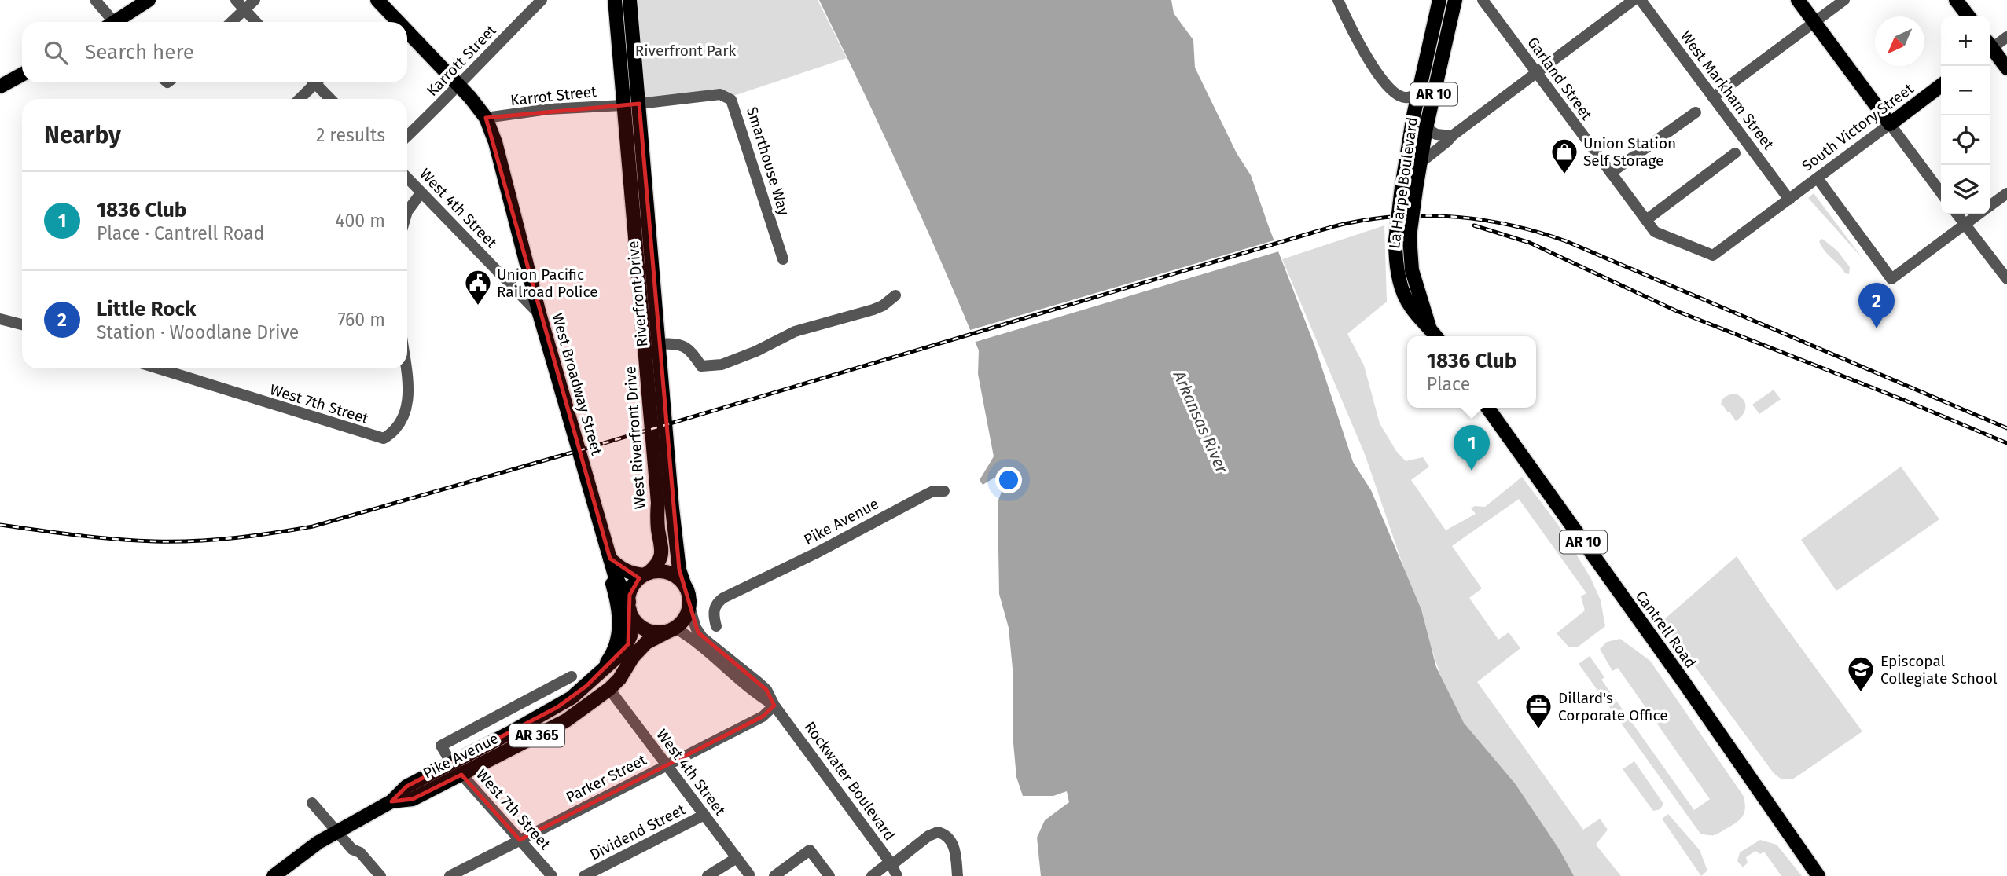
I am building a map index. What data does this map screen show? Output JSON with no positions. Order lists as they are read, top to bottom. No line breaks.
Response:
{"streets":{"main road":["AR 10","South Victory Street","La Harpe Boulevard","Riverfront Drive","West Broadway Street","West Riverfront Drive","Pike Avenue","Cantrell Road","AR 365"],"street":["Karrott Street","Garland Street","West Markham Street","Karrot Street","Smarthouse Way","West 4th Street","West 7th Street","Parker Street","Rockwater Boulevard","Dividend Street"]},"crossings":[["Karrott Street","West Broadway Street"],["Garland Street","South Victory Street"],["West Markham Street","South Victory Street"],["Karrot Street","West Broadway Street"],["Karrot Street","West Riverfront Drive"],["Smarthouse Way","Riverfront Drive"],["West 4th Street","West Broadway Street"],["West 4th Street","Pike Avenue"],["West 4th Street","Parker Street"],["West 4th Street","Dividend Street"],["Riverfront Drive","West Broadway Street"],["Riverfront Drive","West Riverfront Drive"],["Riverfront Drive","Pike Avenue"],["Riverfront Drive","AR 365"],["Riverfront Drive","Rockwater Boulevard"],["West Broadway Street","West Riverfront Drive"],["West Broadway Street","Pike Avenue"],["West Broadway Street","AR 365"],["West Broadway Street","Rockwater Boulevard"],["West 7th Street","Pike Avenue"],["West 7th Street","Parker Street"],["West Riverfront Drive","Pike Avenue"],["West Riverfront Drive","AR 365"],["West Riverfront Drive","Rockwater Boulevard"],["Pike Avenue","AR 365"],["Pike Avenue","Rockwater Boulevard"],["AR 365","Rockwater Boulevard"],["Parker Street","Rockwater Boulevard"]],"water":["Arkansas River"],"parks":["Riverfront Park"],"places":{"shop":["Union Station Self Storage"],"public building":["Union Pacific Railroad Police"],"school or university":["Episcopal Collegiate School"],"office":["Dillard's Corporate Office"]},"north":"bottom left","page":{"map_buttons":["+","−"],"search":"Search here","heading":["Nearby","2 results"],"list":[{"mark":"1","name":"1836 Club","note":"Place · Cantrell Road","value":"400 m"},{"mark":"2","name":"Little Rock","note":"Station · Woodlane Drive","value":"760 m"}],"pins":["2","1"],"popup":["1836 Club","Place"]}}
